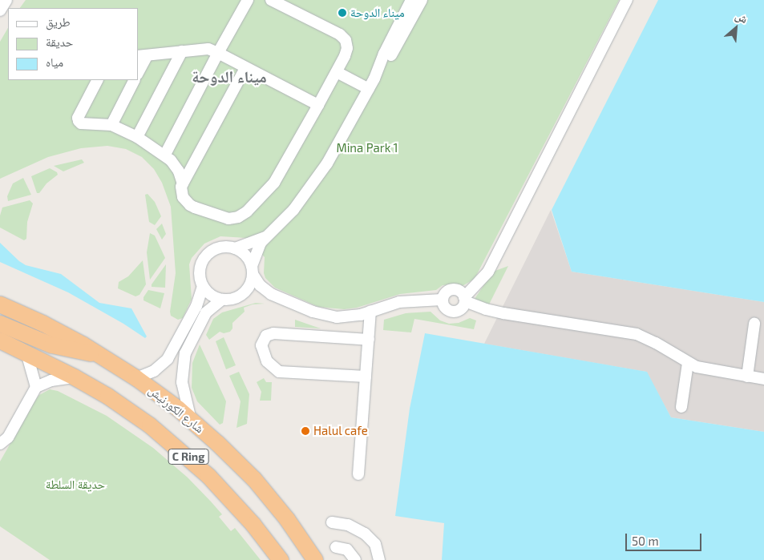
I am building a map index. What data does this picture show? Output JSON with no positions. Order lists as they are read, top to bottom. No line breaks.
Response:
{"streets":{"highway":["شارع الكورنيش","C Ring"]},"districts":["ميناء الدوحة"],"parks":["Mina Park 1","حديقة السلطة"],"places":["ميناء الدوحة","Halul cafe"],"legend":["طريق","حديقة","مياه"],"scale_bar":"50 m","north":"top right"}
